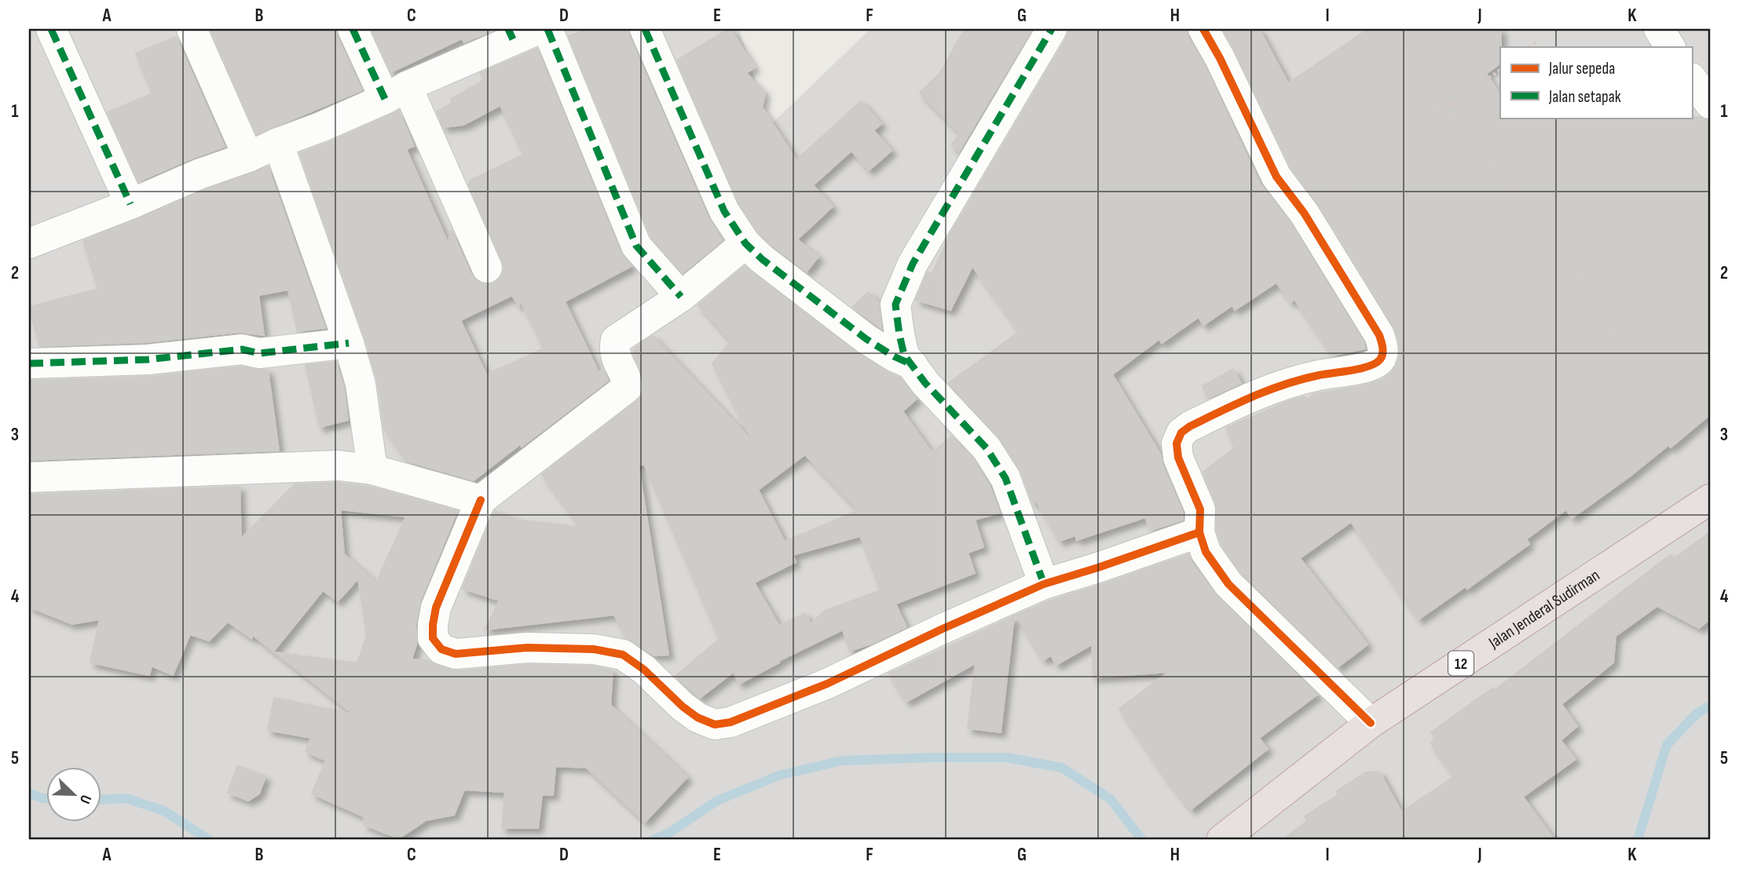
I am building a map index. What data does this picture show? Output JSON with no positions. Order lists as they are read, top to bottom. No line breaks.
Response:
{"streets":{"highway":["Jalan Jenderal Sudirman","12"]},"legend":["Jalur sepeda","Jalan setapak"],"north":"bottom right","grid":{"columns":["A","B","C","D","E","F","G","H","I","J","K"],"rows":["1","2","3","4","5"]}}
